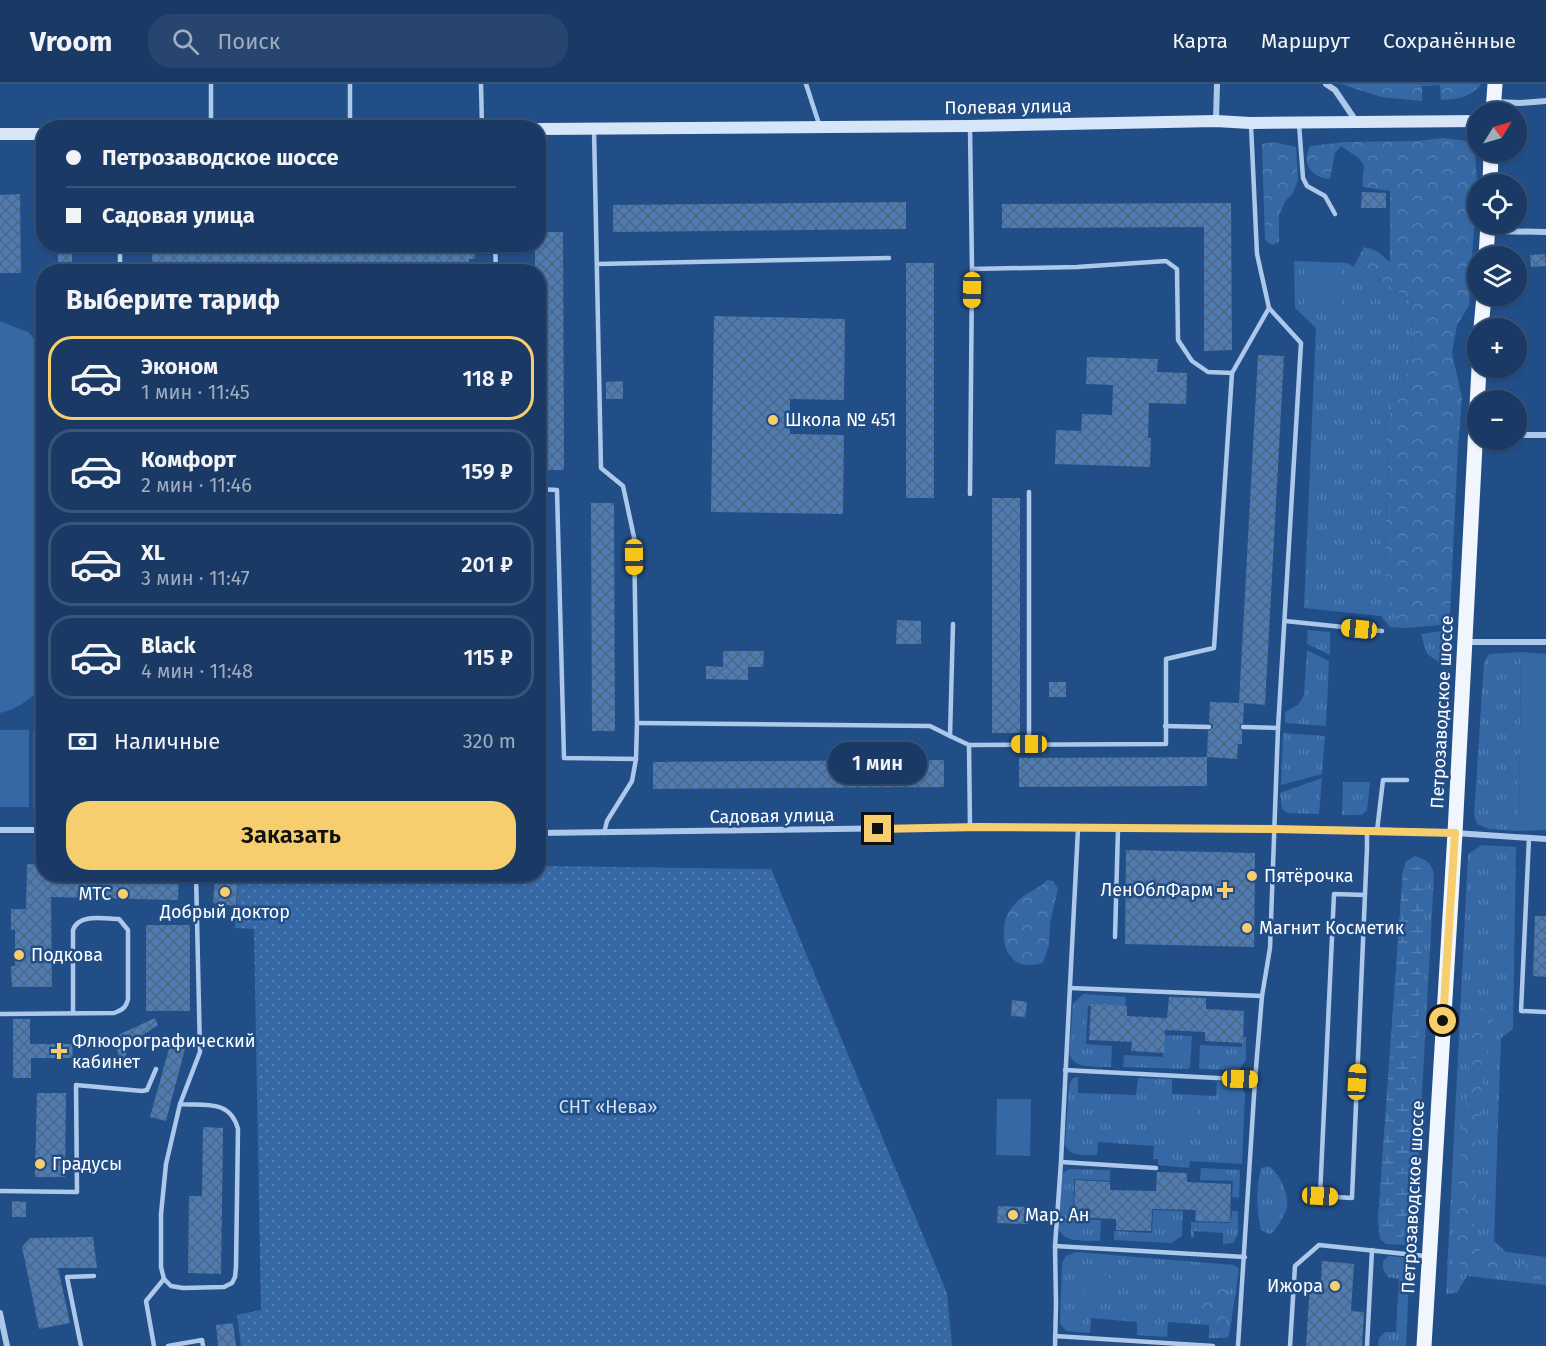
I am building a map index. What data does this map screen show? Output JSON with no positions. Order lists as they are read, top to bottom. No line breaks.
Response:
{"streets":{"main road":["Петрозаводское шоссе"],"street":["Полевая улица","Садовая улица"]},"crossings":[["Петрозаводское шоссе","Садовая улица"]],"parks":["СНТ «Нева»"],"places":{"other":["Школа № 451","Пятёрочка","Добрый доктор","МТС","Магнит Косметик","Подкова","Градусы","Мар. Ан","Ижора"],"health":["ЛенОблФарм","Флюорографический кабинет"]},"north":"top right","page":{"header":"Vroom","search":"Поиск","nav":["Карта","Маршрут","Сохранённые"],"map_buttons":["+","−"],"banner":["Петрозаводское шоссе","Садовая улица"],"heading":"Выберите тариф","list":[{"name":"Эконом","note":"1 мин · 11:45","value":"118 ₽"},{"name":"Комфорт","note":"2 мин · 11:46","value":"159 ₽"},{"name":"XL","note":"3 мин · 11:47","value":"201 ₽"},{"name":"Black","note":"4 мин · 11:48","value":"115 ₽"}],"pay":["Наличные","320 m"],"bubble":"1 мин","buttons":"Заказать"}}
